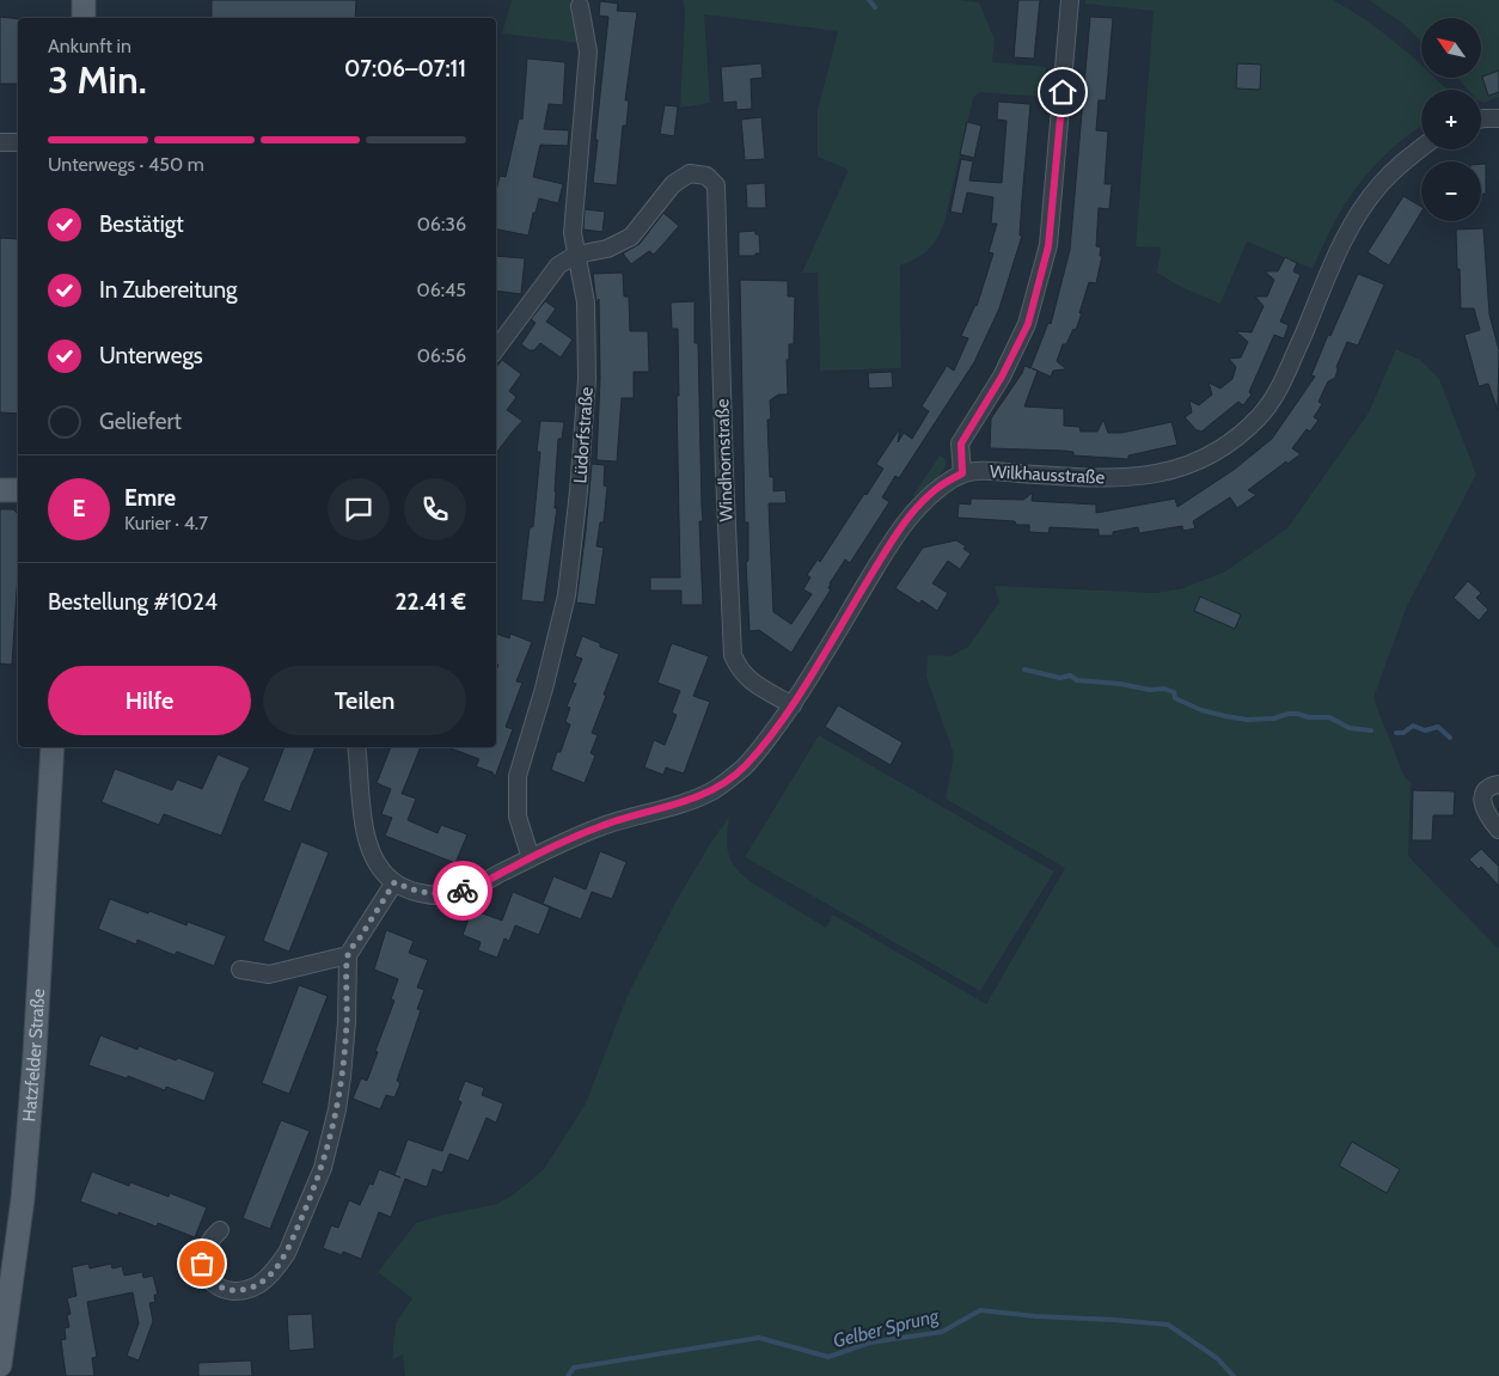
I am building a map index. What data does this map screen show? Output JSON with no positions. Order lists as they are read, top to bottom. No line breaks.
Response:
{"streets":{"main road":["Hatzfelder Straße"],"street":["Lüdorfstraße","Windhornstraße","Wilkhausstraße"]},"crossings":[["Lüdorfstraße","Windhornstraße"],["Lüdorfstraße","Wilkhausstraße"],["Windhornstraße","Wilkhausstraße"]],"water":["Gelber Sprung"],"north":"top left","page":{"map_buttons":["+","−"],"heading":["3 Min.","Ankunft in","07:06–07:11"],"panel":["Emre","Kurier · 4.7","Bestellung #1024","22.41 €"],"bar":"Unterwegs · 450 m","list":[["Bestätigt","06:36"],["In Zubereitung","06:45"],["Unterwegs","06:56"],"Geliefert"],"round":"E","buttons":["Hilfe","Teilen"]}}
